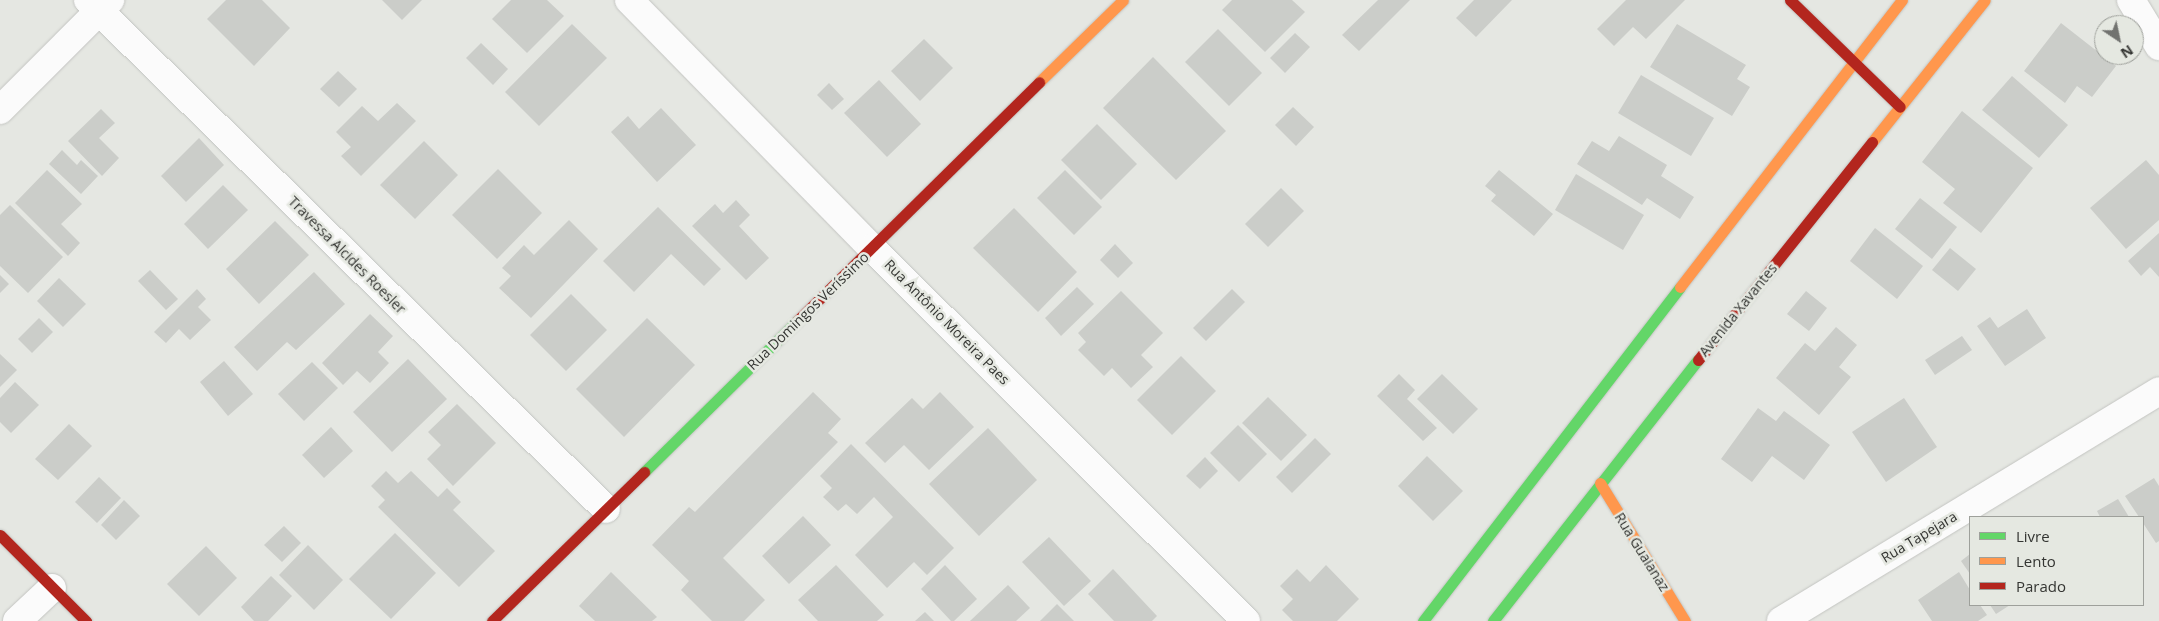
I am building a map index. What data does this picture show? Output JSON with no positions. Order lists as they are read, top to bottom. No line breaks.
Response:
{"streets":{"main road":["Avenida Xavantes","Rua Domingos Veríssimo","Rua Guaianaz"],"street":["Travessa Alcides Roesler","Rua Antônio Moreira Paes","Rua Tapejara"]},"crossings":[["Travessa Alcides Roesler","Rua Domingos Veríssimo"],["Avenida Xavantes","Rua Guaianaz"],["Rua Domingos Veríssimo","Rua Antônio Moreira Paes"]],"legend":["Livre","Lento","Parado"],"north":"bottom right"}
